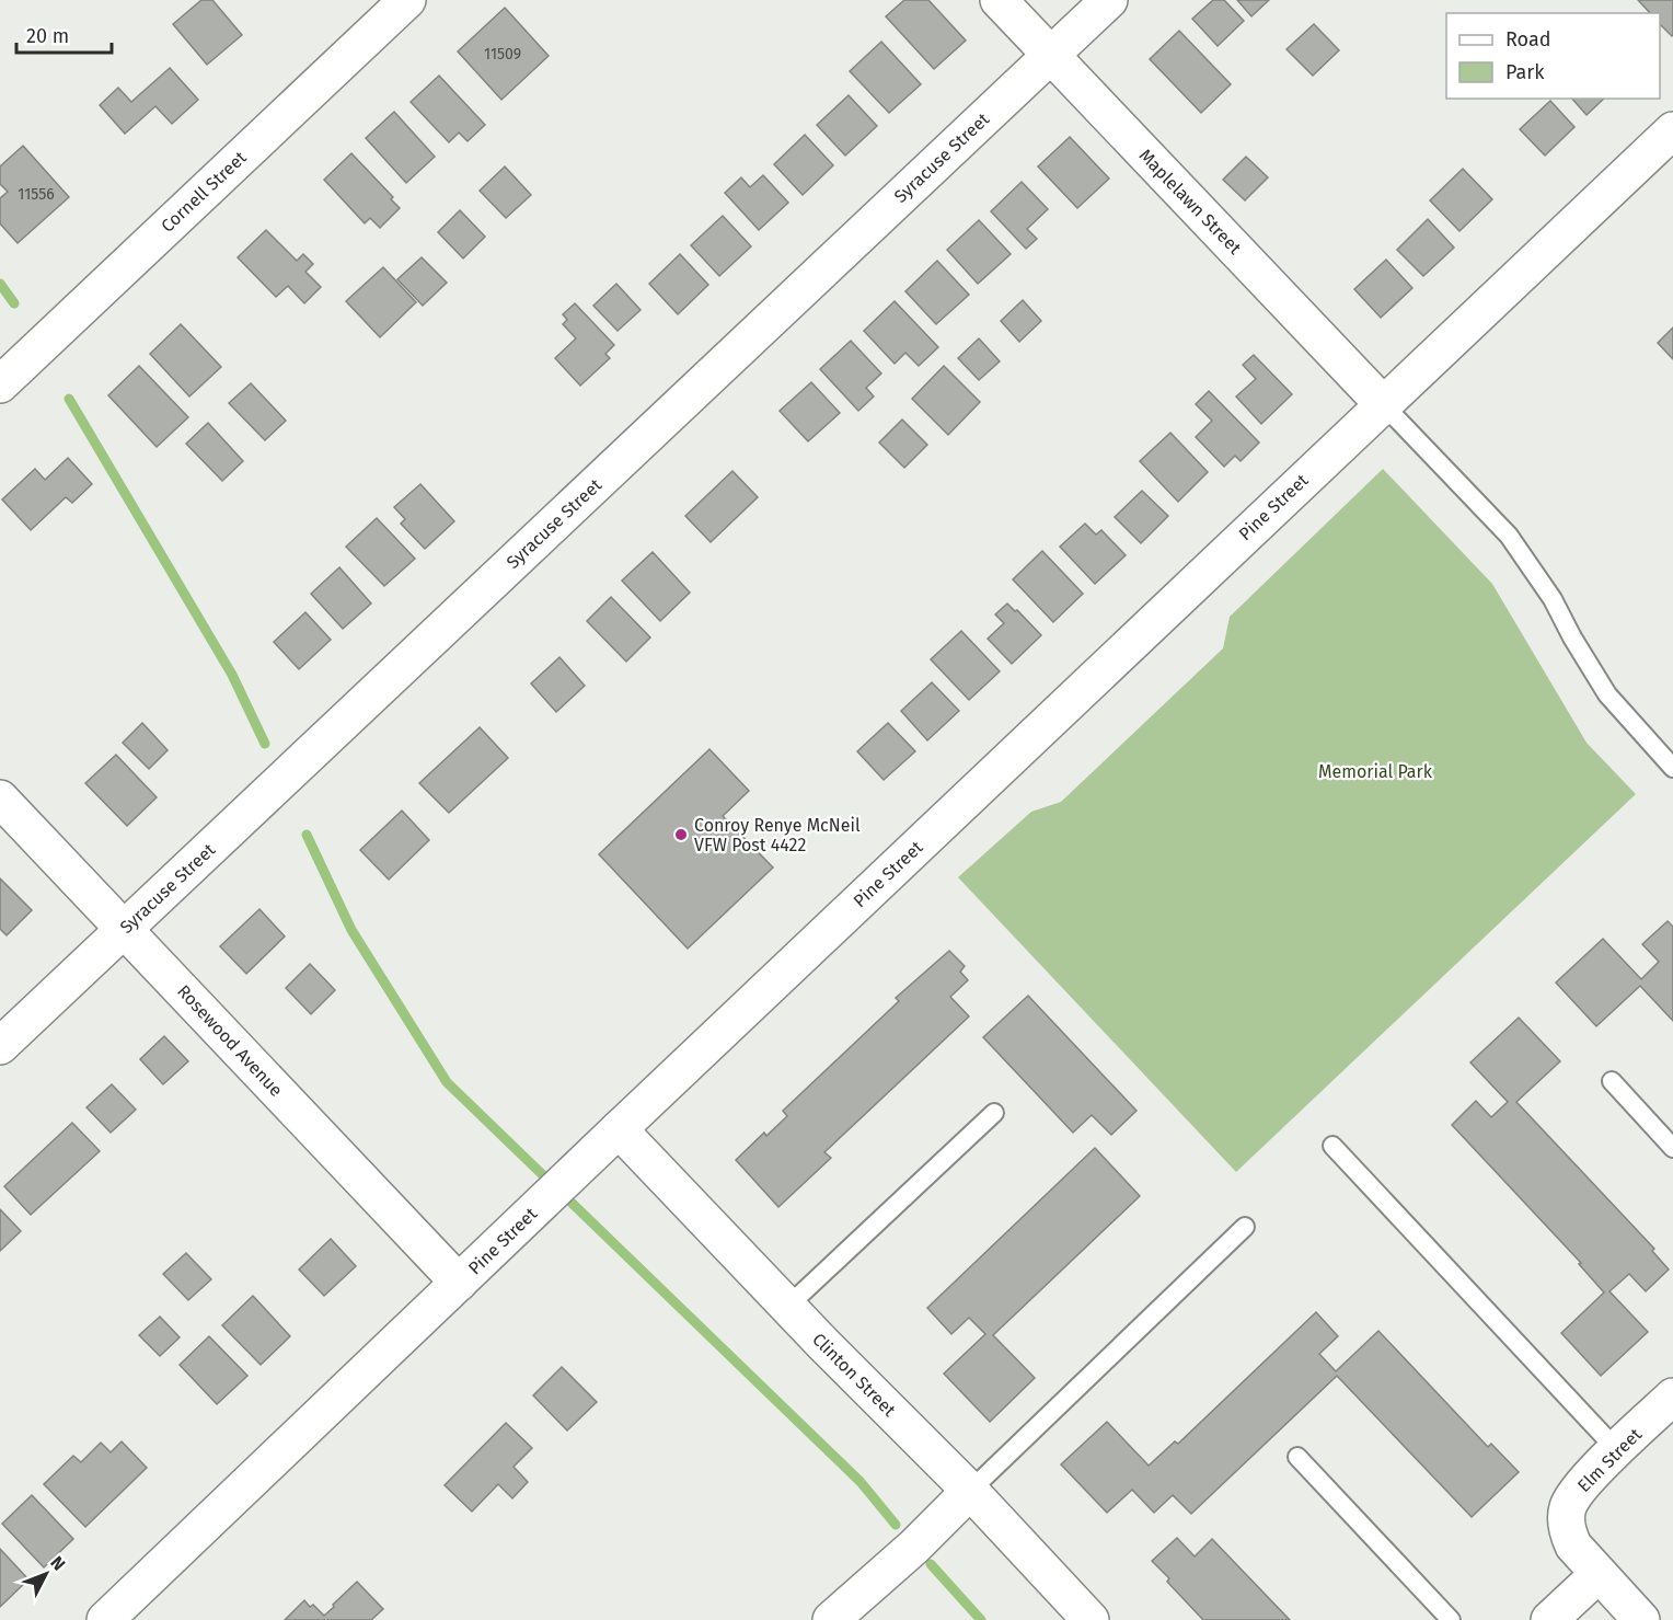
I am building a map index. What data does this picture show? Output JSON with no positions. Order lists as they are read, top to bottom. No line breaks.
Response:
{"streets":{"street":["Syracuse Street","Cornell Street","Maplelawn Street","Pine Street","Rosewood Avenue","Clinton Street","Elm Street"]},"crossings":[["Syracuse Street","Maplelawn Street"],["Syracuse Street","Rosewood Avenue"],["Maplelawn Street","Pine Street"],["Pine Street","Rosewood Avenue"],["Pine Street","Clinton Street"]],"parks":["Memorial Park"],"places":["Conroy Renye McNeil VFW Post 4422"],"house_numbers":["11509","11556"],"legend":["Road","Park"],"scale_bar":"20 m","north":"top right"}
